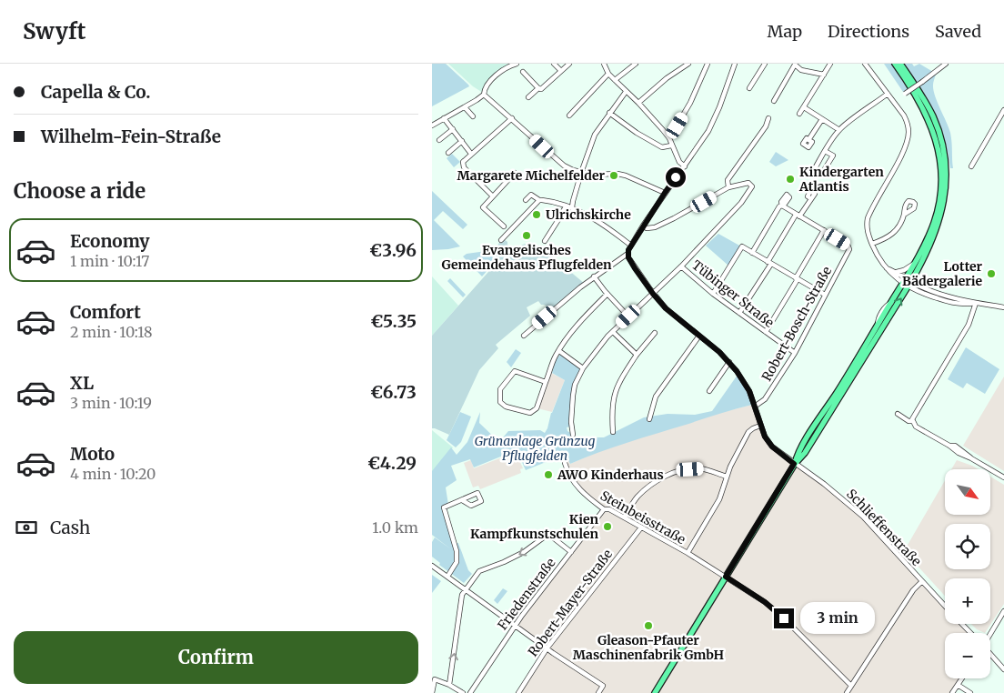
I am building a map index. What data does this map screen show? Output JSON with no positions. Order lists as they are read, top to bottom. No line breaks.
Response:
{"streets":{"street":["Tübinger Straße","Robert-Bosch-Straße","Steinbeisstraße","Schlieffenstraße","Friedenstraße","Robert-Mayer-Straße"]},"crossings":[["Tübinger Straße","Robert-Bosch-Straße"],["Robert-Bosch-Straße","Schlieffenstraße"],["Steinbeisstraße","Friedenstraße"],["Steinbeisstraße","Robert-Mayer-Straße"]],"parks":["Grünanlage Grünzug Pflugfelden"],"places":["Margarete Michelfelder","Kindergarten Atlantis","Ulrichskirche","Evangelisches Gemeindehaus Pflugfelden","Lotter Bädergalerie","AWO Kinderhaus","Kien Kampfkunstschulen","Gleason-Pfauter Maschinenfabrik GmbH"],"north":"bottom right","page":{"header":"Swyft","nav":["Map","Directions","Saved"],"banner":["Capella & Co.","Wilhelm-Fein-Straße"],"heading":"Choose a ride","list":[{"name":"Economy","note":"1 min · 10:17","value":"€3.96"},{"name":"Comfort","note":"2 min · 10:18","value":"€5.35"},{"name":"XL","note":"3 min · 10:19","value":"€6.73"},{"name":"Moto","note":"4 min · 10:20","value":"€4.29"}],"map_buttons":["+","−"],"pay":["Cash","1.0 km"],"bubble":"3 min","buttons":"Confirm"}}
